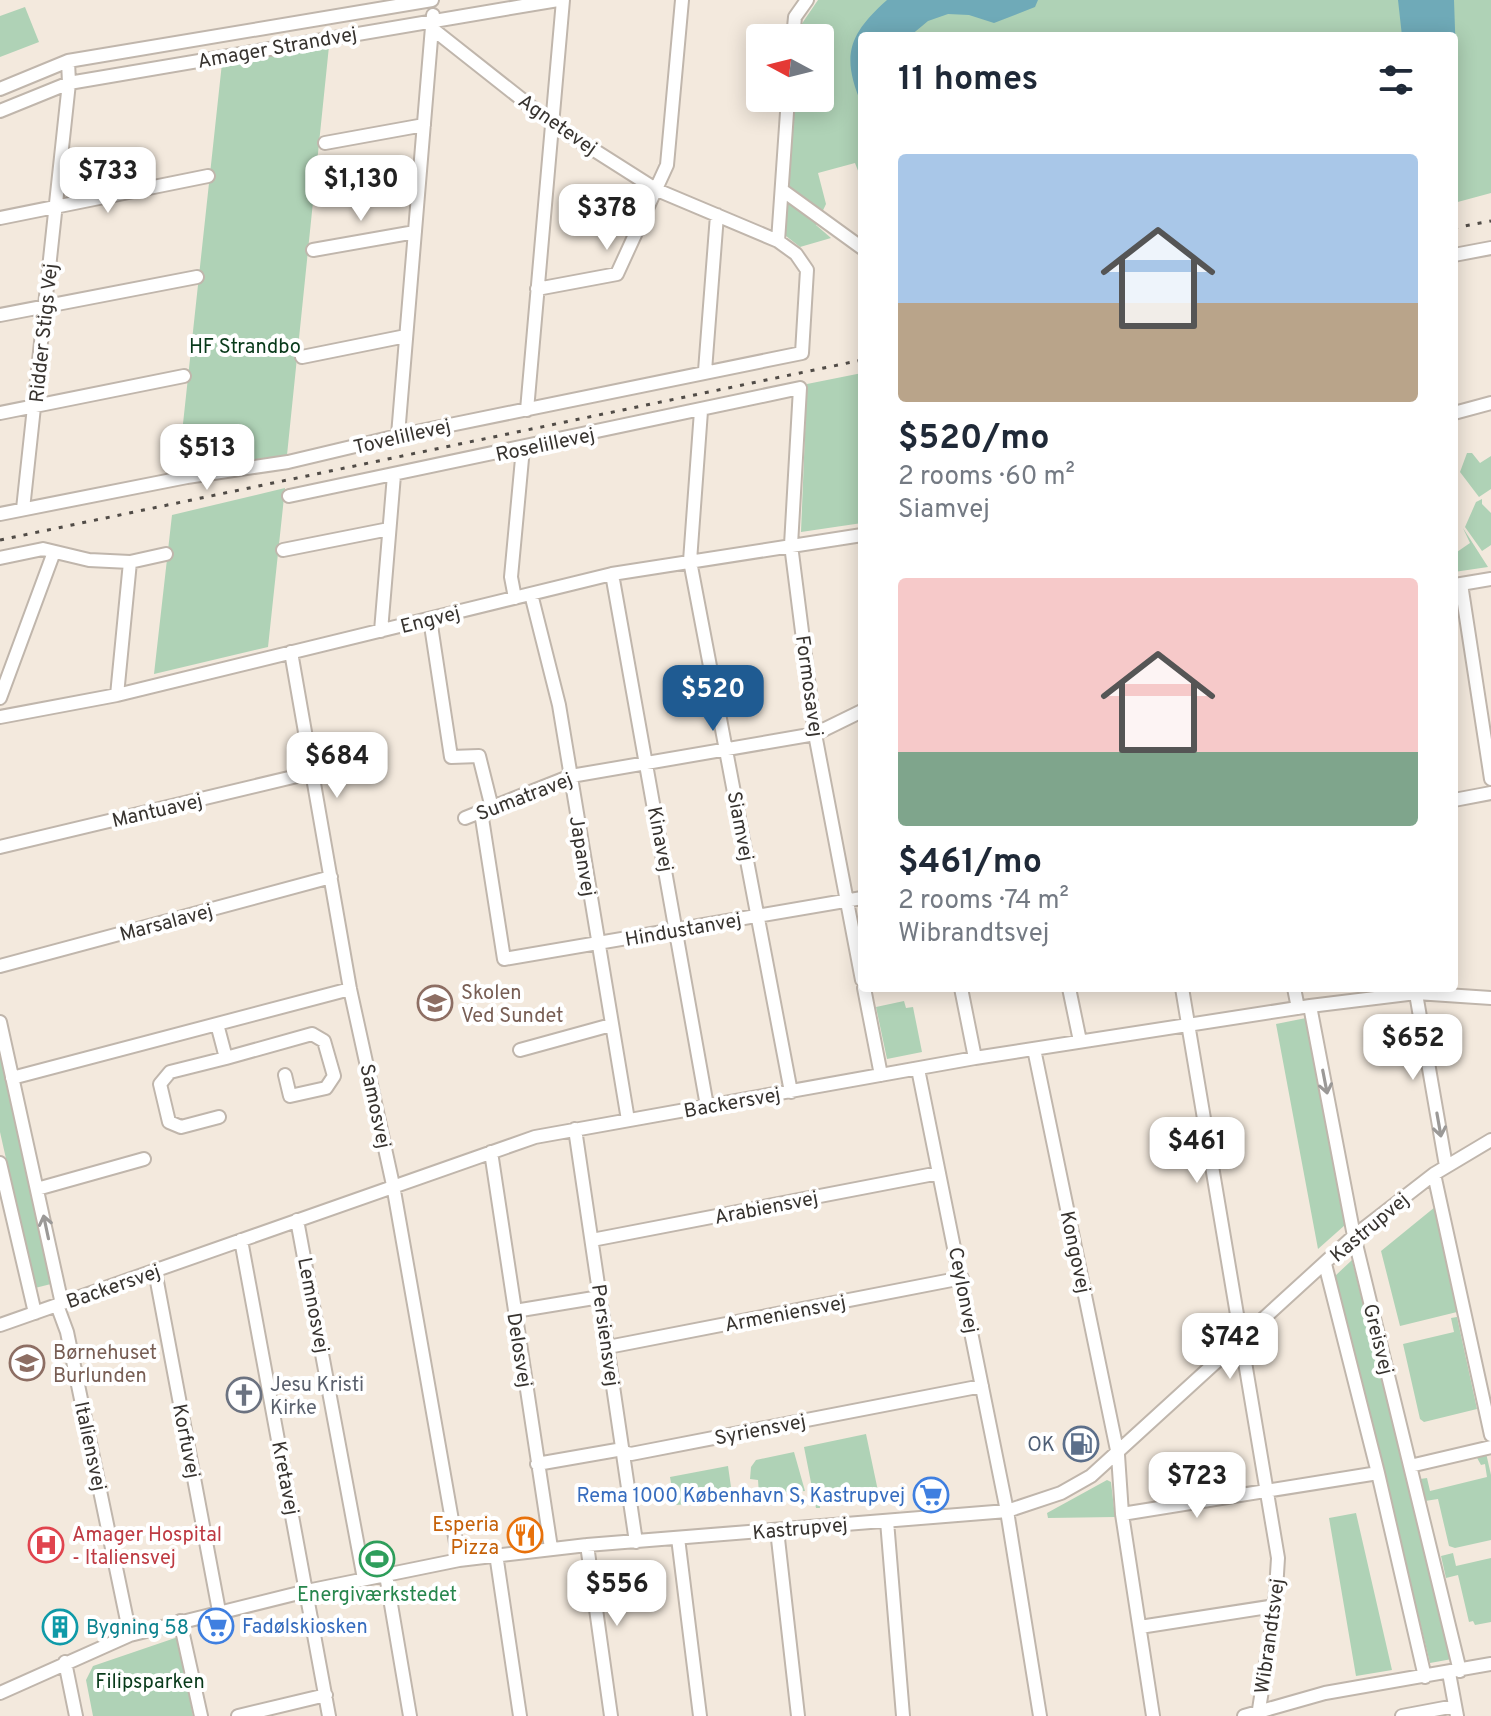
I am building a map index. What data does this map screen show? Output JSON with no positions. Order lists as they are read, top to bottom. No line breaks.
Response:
{"streets":{"street":["Amager Strandvej","Agnetevej","Ridder Stigs Vej","Tovelillevej","Roselillevej","Engvej","Formosavej","Sumatravej","Mantuavej","Siamvej","Kinavej","Japanvej","Marsalavej","Hindustanvej","Backersvej","Samosvej","Arabiensvej","Kastrupvej","Kongovej","Ceylonvej","Lemnosvej","Armeniensvej","Persiensvej","Greisvej","Delosvej","Syriensvej","Korfuvej","Italiensvej","Kretavej","Wibrandtsvej"]},"crossings":[["Amager Strandvej","Agnetevej"],["Amager Strandvej","Ridder Stigs Vej"],["Agnetevej","Tovelillevej"],["Ridder Stigs Vej","Tovelillevej"],["Roselillevej","Formosavej"],["Roselillevej","Siamvej"],["Engvej","Formosavej"],["Engvej","Siamvej"],["Engvej","Kinavej"],["Engvej","Japanvej"],["Engvej","Samosvej"],["Formosavej","Sumatravej"],["Formosavej","Hindustanvej"],["Sumatravej","Siamvej"],["Sumatravej","Kinavej"],["Sumatravej","Japanvej"],["Sumatravej","Hindustanvej"],["Mantuavej","Samosvej"],["Siamvej","Hindustanvej"],["Siamvej","Backersvej"],["Kinavej","Hindustanvej"],["Kinavej","Backersvej"],["Japanvej","Hindustanvej"],["Japanvej","Backersvej"],["Marsalavej","Samosvej"],["Backersvej","Samosvej"],["Backersvej","Kongovej"],["Backersvej","Ceylonvej"],["Backersvej","Lemnosvej"],["Backersvej","Persiensvej"],["Backersvej","Greisvej"],["Backersvej","Delosvej"],["Backersvej","Korfuvej"],["Backersvej","Italiensvej"],["Backersvej","Kretavej"],["Backersvej","Wibrandtsvej"],["Samosvej","Kastrupvej"],["Arabiensvej","Ceylonvej"],["Arabiensvej","Persiensvej"],["Kastrupvej","Kongovej"],["Kastrupvej","Ceylonvej"],["Kastrupvej","Lemnosvej"],["Kastrupvej","Persiensvej"],["Kastrupvej","Greisvej"],["Kastrupvej","Delosvej"],["Kastrupvej","Korfuvej"],["Kastrupvej","Italiensvej"],["Kastrupvej","Kretavej"],["Kastrupvej","Wibrandtsvej"],["Ceylonvej","Armeniensvej"],["Ceylonvej","Syriensvej"],["Armeniensvej","Persiensvej"],["Persiensvej","Syriensvej"],["Delosvej","Syriensvej"]],"parks":["HF Strandbo","Filipsparken"],"places":{"school or university":["Skolen Ved Sundet","Børnehuset Burlunden"],"church":["Jesu Kristi Kirke"],"fuel station":["OK"],"supermarket":["Rema 1000 København S, Kastrupvej","Fadølskiosken"],"restaurant":["Esperia Pizza"],"hospital":["Amager Hospital - Italiensvej"],"sports":["Energiværkstedet"],"building":["Bygning 58"]},"north":"left","page":{"heading":"11 homes","list":[{"name":"$520/mo","note":"2 rooms · 60 m² · Siamvej"},{"name":"$461/mo","note":"2 rooms · 74 m² · Wibrandtsvej"}],"price":["$733","$1,130","$378","$513","$520","$684","$652","$461","$742","$723","$556"]}}
